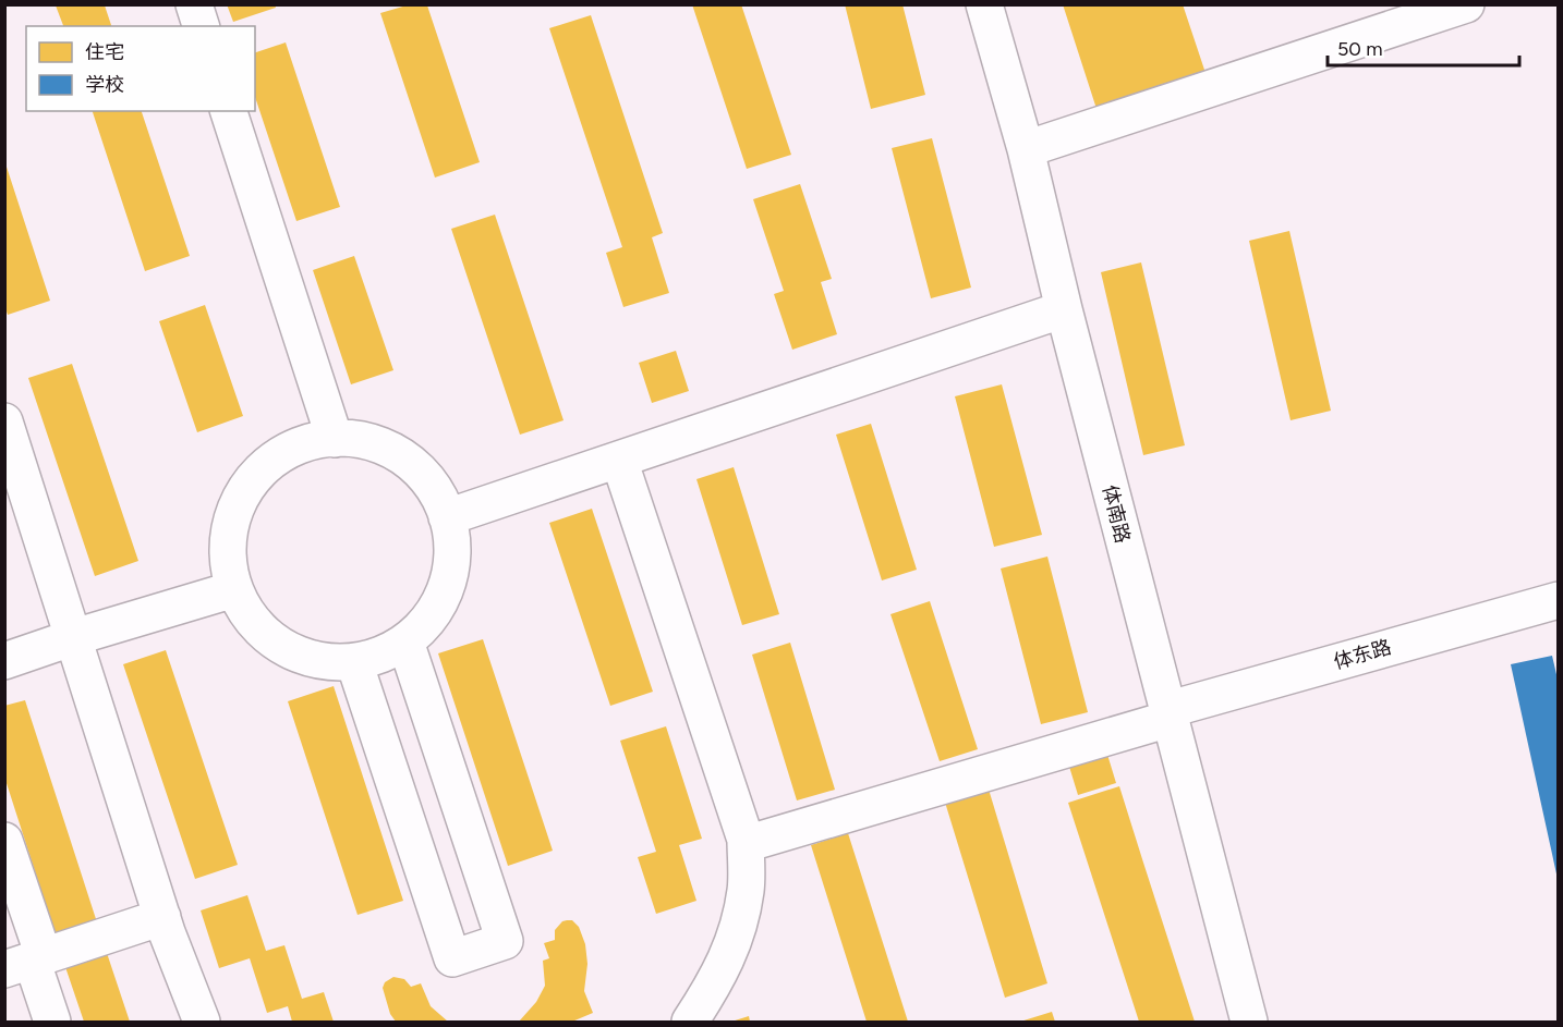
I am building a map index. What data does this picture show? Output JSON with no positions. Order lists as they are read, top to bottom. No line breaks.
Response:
{"streets":{"street":["体南路","体东路"]},"crossings":[["体南路","体东路"]],"legend":["住宅","学校"],"scale_bar":"50 m"}
